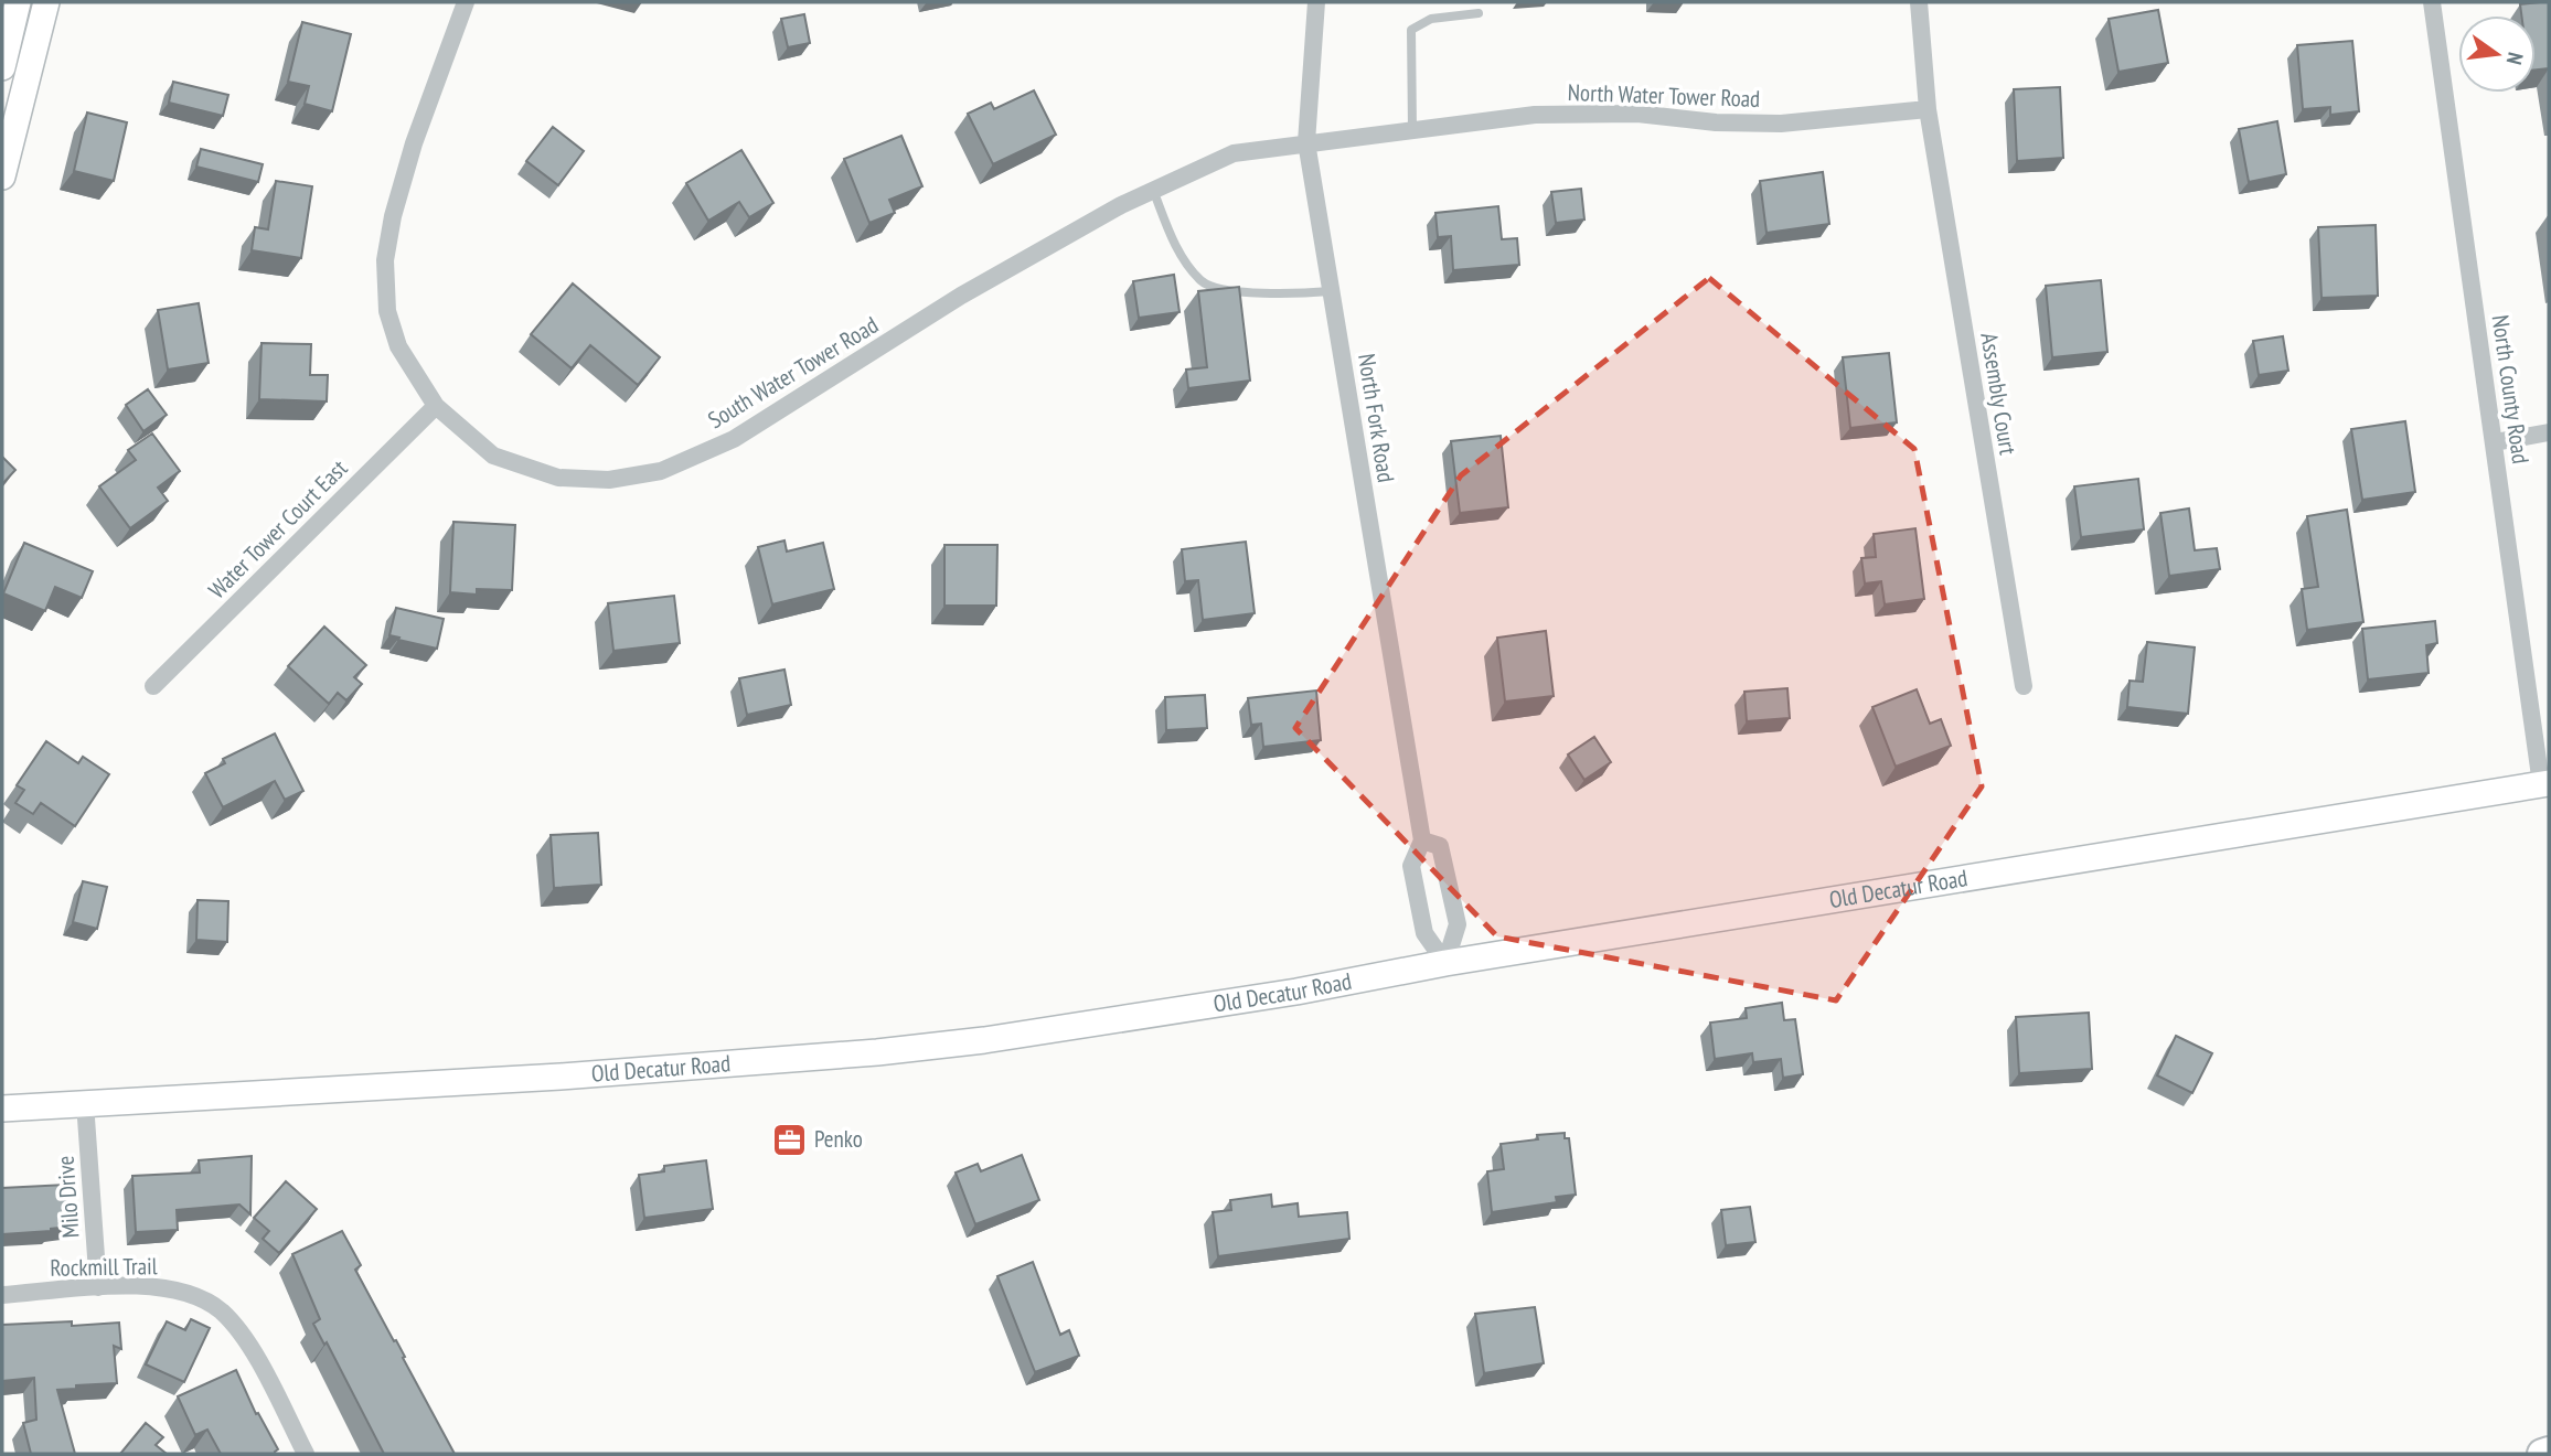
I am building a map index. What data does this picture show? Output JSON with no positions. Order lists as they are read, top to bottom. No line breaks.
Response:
{"streets":{"street":["North Water Tower Road","South Water Tower Road","North County Road","Assembly Court","North Fork Road","Water Tower Court East","Old Decatur Road","Milo Drive","Rockmill Trail"]},"crossings":[["North Water Tower Road","South Water Tower Road"],["North Water Tower Road","Assembly Court"],["North Water Tower Road","North Fork Road"],["South Water Tower Road","North Fork Road"],["South Water Tower Road","Water Tower Court East"],["North County Road","Old Decatur Road"],["North Fork Road","Old Decatur Road"],["Old Decatur Road","Milo Drive"],["Milo Drive","Rockmill Trail"]],"places":{"office":["Penko"]},"north":"right"}
